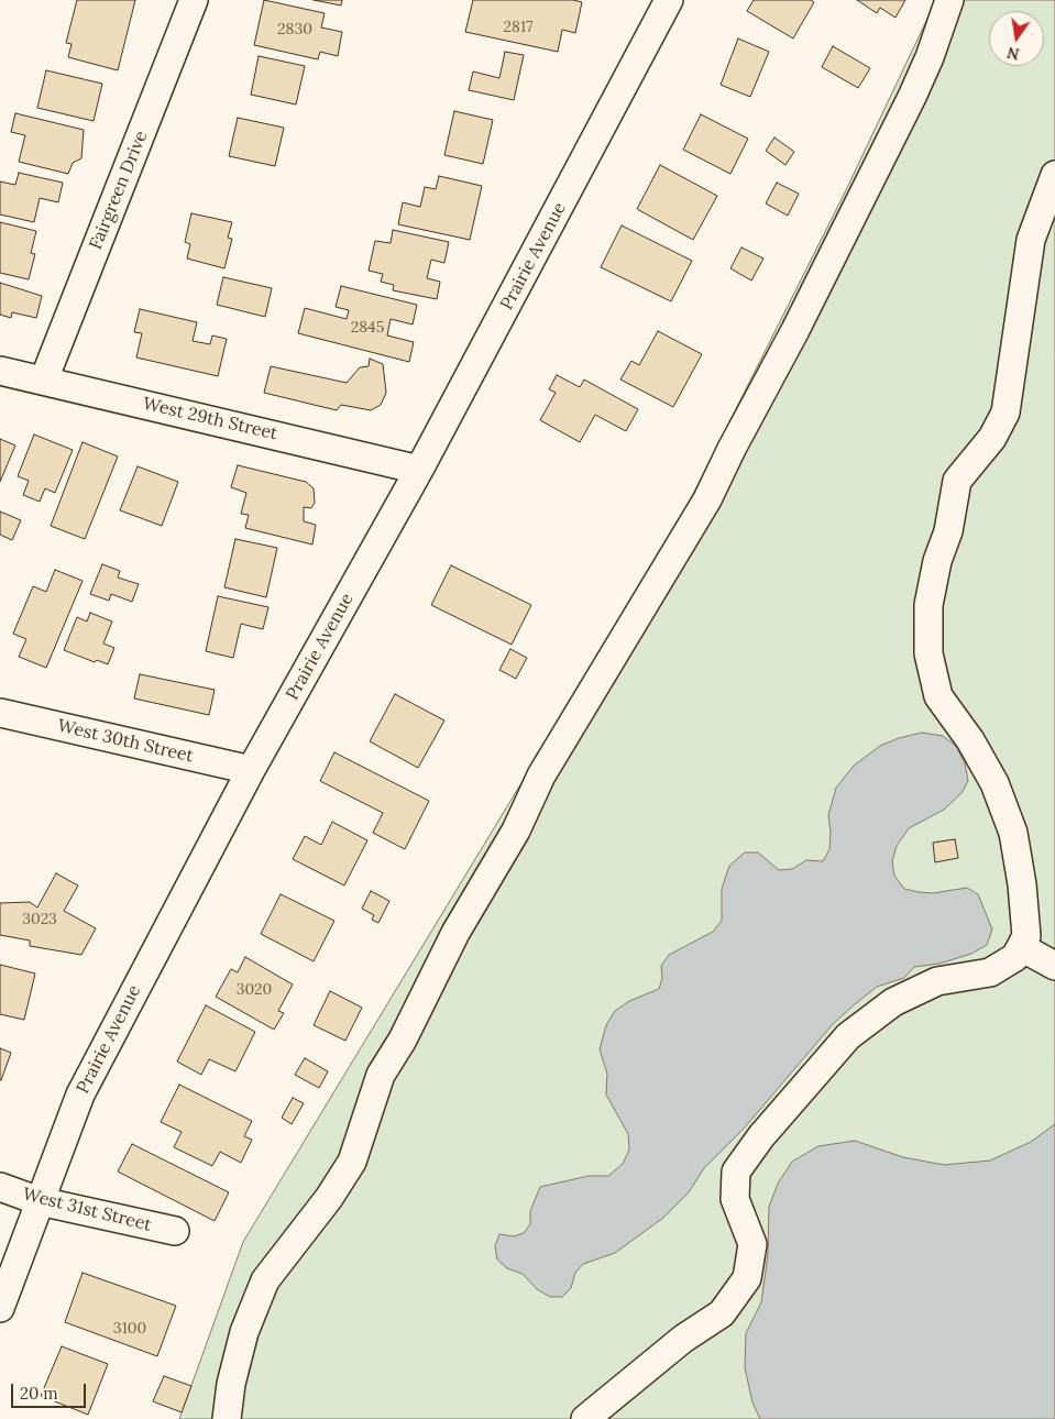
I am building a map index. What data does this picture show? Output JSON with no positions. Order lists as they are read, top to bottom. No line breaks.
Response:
{"streets":{"street":["Fairgreen Drive","Prairie Avenue","West 29th Street","West 30th Street","West 31st Street"]},"crossings":[["Fairgreen Drive","West 29th Street"],["Prairie Avenue","West 29th Street"],["Prairie Avenue","West 30th Street"],["Prairie Avenue","West 31st Street"]],"house_numbers":["2817","2830","2845","3023","3020","3100"],"scale_bar":"20 m","north":"bottom"}
